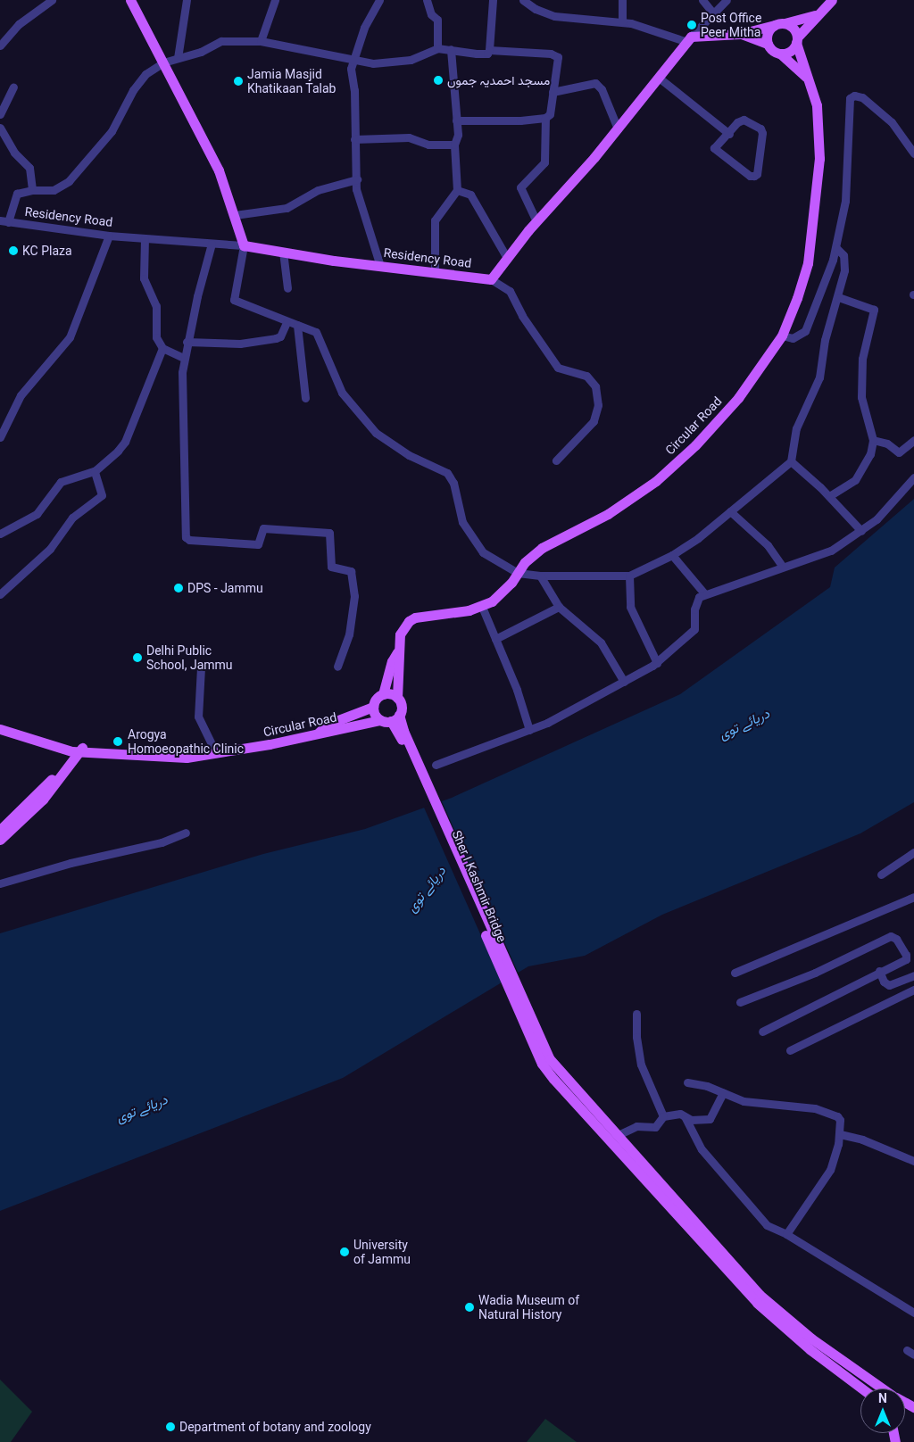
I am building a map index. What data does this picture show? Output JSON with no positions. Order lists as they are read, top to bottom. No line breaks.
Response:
{"streets":{"main road":["Residency Road","Circular Road","Sher I Kashmir Bridge"]},"crossings":[["Circular Road","Sher I Kashmir Bridge"]],"water":["دریائے توی"],"places":["Post Office Peer Mitha","مسجد احمدیہ جموں","Jamia Masjid Khatikaan Talab","KC Plaza","DPS - Jammu","Delhi Public School, Jammu","Arogya Homoeopathic Clinic","University of Jammu","Wadia Museum of Natural History","Department of botany and zoology"],"north":"top"}
